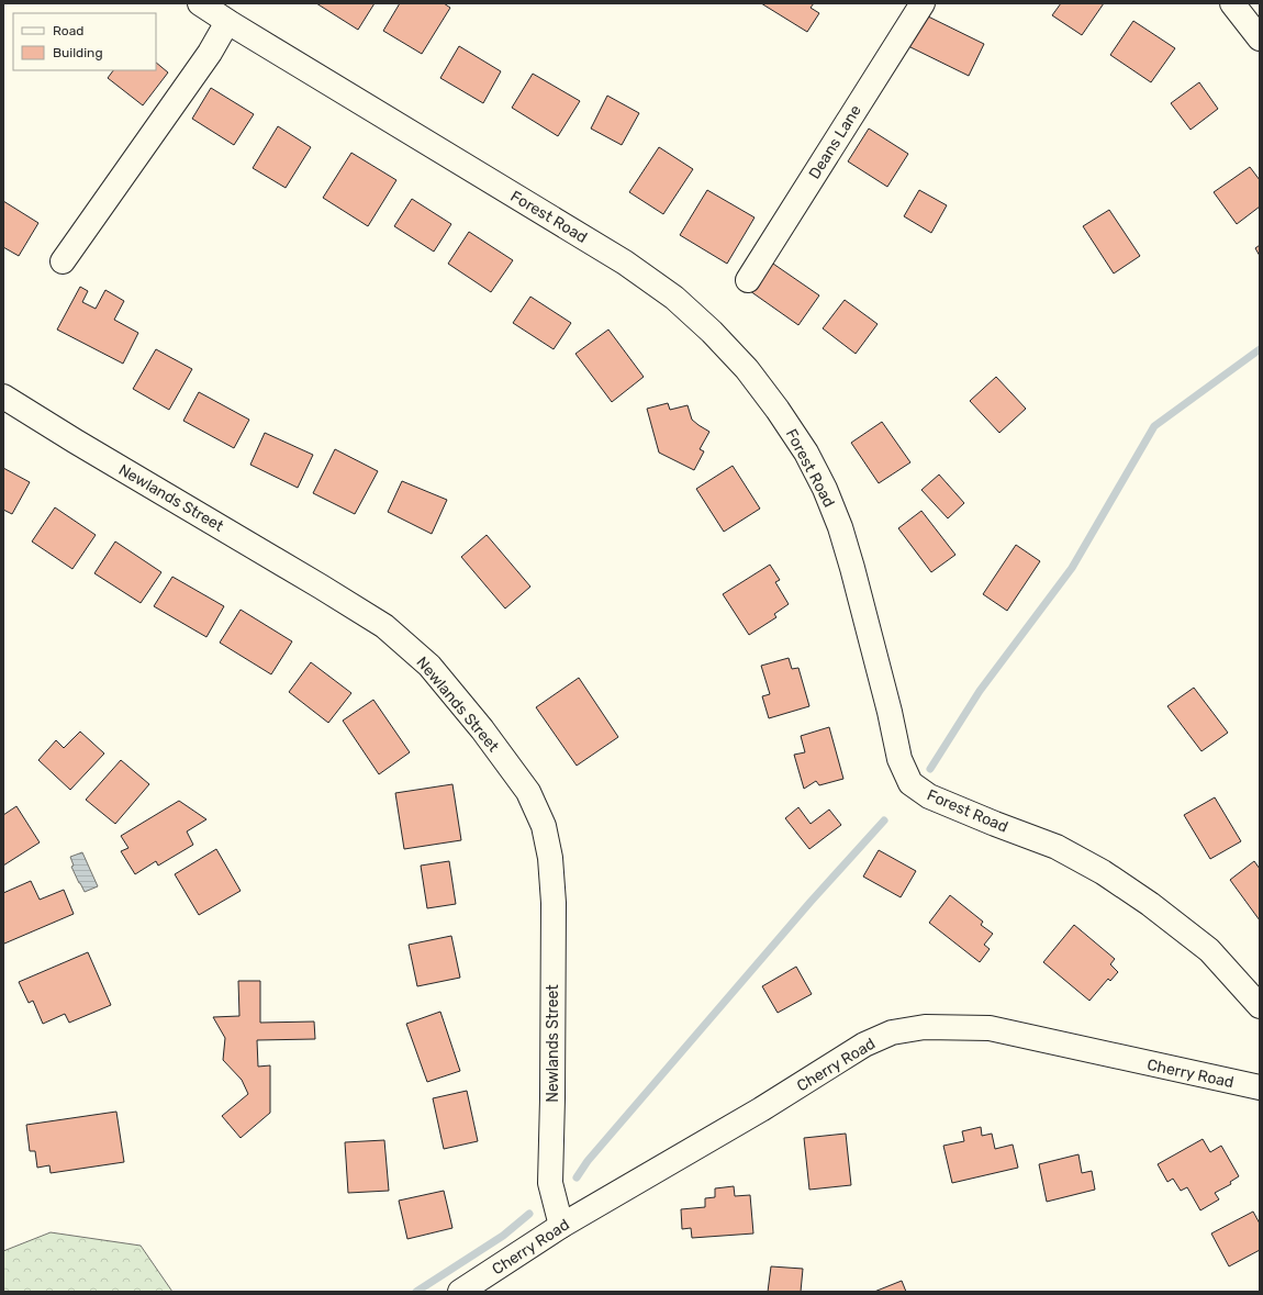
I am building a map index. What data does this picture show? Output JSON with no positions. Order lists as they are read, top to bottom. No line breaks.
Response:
{"streets":{"main road":["Deans Lane","Forest Road","Newlands Street","Cherry Road"]},"crossings":[["Newlands Street","Cherry Road"]],"legend":["Road","Building"]}
